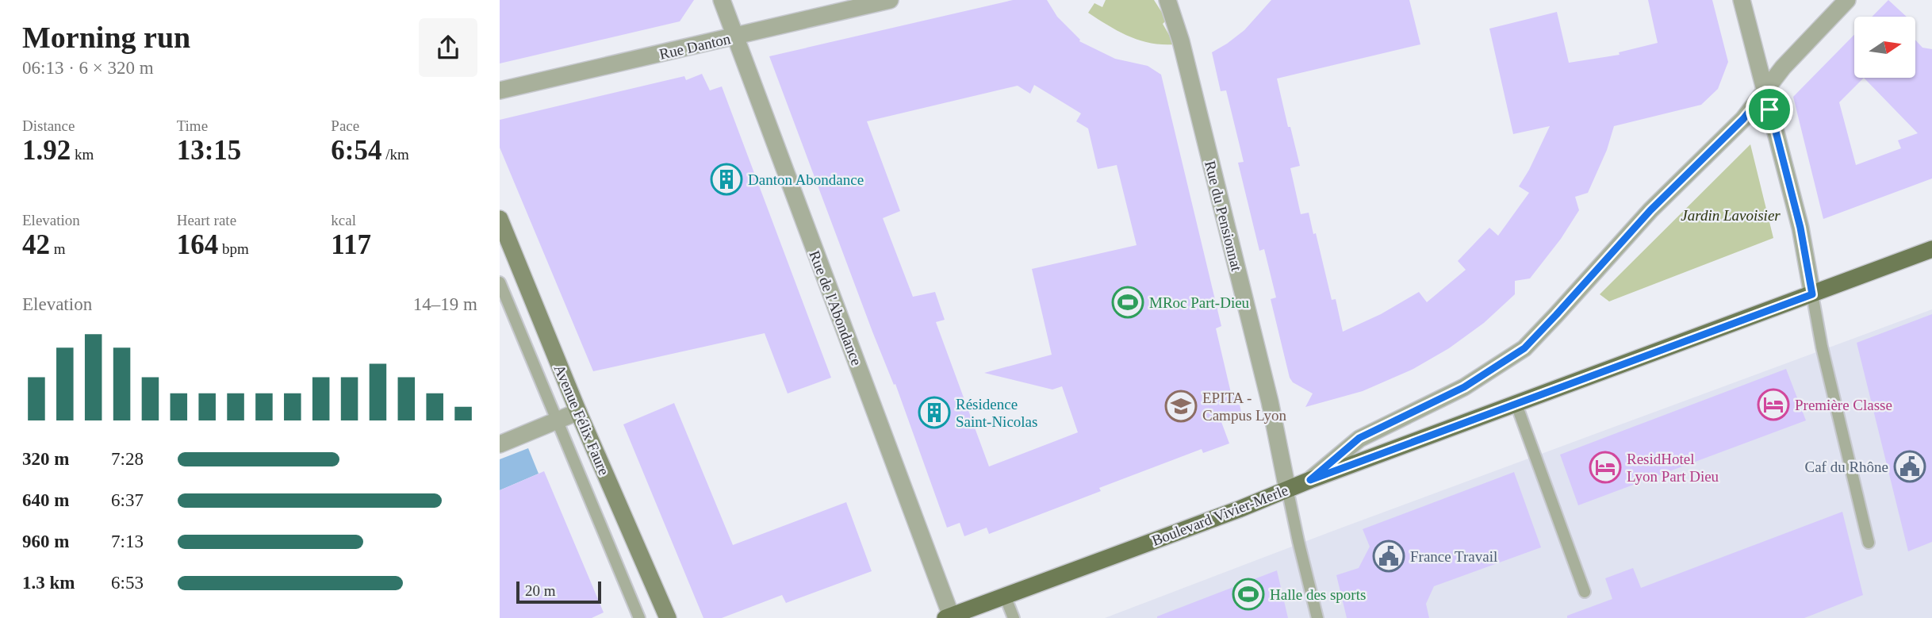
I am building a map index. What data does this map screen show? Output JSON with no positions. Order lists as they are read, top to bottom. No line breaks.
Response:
{"streets":{"main road":["Avenue Félix Faure","Boulevard Vivier-Merle"],"street":["Rue Danton","Rue du Pensionnat","Rue de l'Abondance"]},"crossings":[["Rue Danton","Rue de l'Abondance"],["Rue du Pensionnat","Boulevard Vivier-Merle"],["Rue de l'Abondance","Boulevard Vivier-Merle"]],"parks":["Jardin Lavoisier"],"places":{"building":["Danton Abondance","Résidence Saint-Nicolas"],"sports":["MRoc Part-Dieu","Halle des sports"],"hotel":["Première Classe","ResidHotel Lyon Part Dieu"],"school or university":["EPITA - Campus Lyon"],"public building":["Caf du Rhône","France Travail"]},"scale_bar":"20 m","north":"right","page":{"heading":["Morning run","06:13 · 6 × 320 m"],"stats":[["Distance","1.92 km"],["Time","13:15"],["Pace","6:54 /km"],["Elevation","42 m"],["Heart rate","164 bpm"],["kcal","117"]],"chart":["Elevation","14–19 m"],"list":[{"name":"320 m","note":"7:28"},{"name":"640 m","note":"6:37"},{"name":"960 m","note":"7:13"},{"name":"1.3 km","note":"6:53"}],"scale":"20 m"}}
